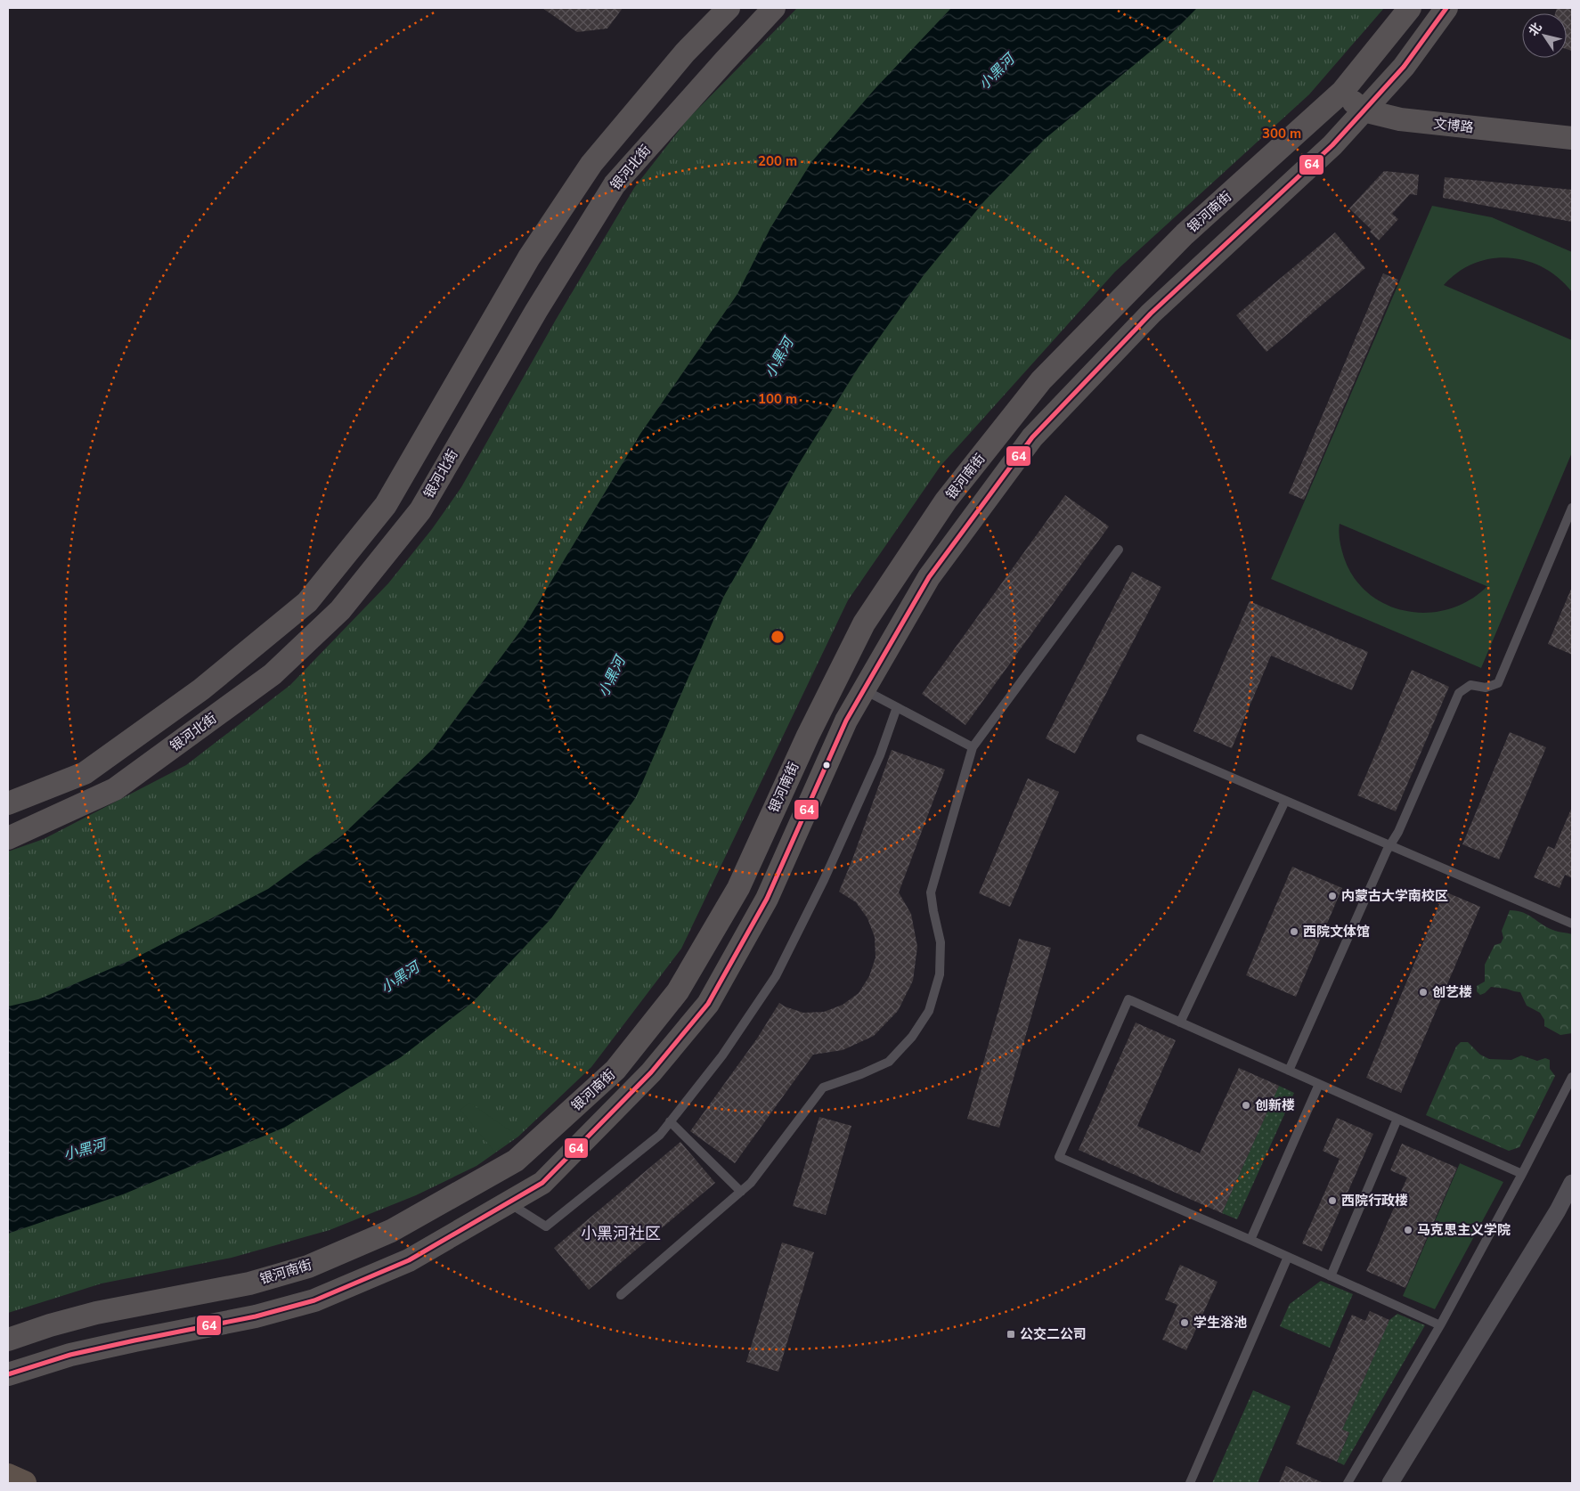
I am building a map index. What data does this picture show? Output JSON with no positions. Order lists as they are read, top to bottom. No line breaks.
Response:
{"streets":{"main road":["文博路","银河北街","银河南街"]},"crossings":[["文博路","银河南街"]],"districts":["小黑河社区"],"water":["小黑河"],"places":{"other":["内蒙古大学南校区","西院文体馆","创艺楼","创新楼","西院行政楼","马克思主义学院","学生浴池"],"transit":["公交二公司"]},"lines":["transit line 64"],"north":"top left","rings":["300 m","200 m","100 m"]}
